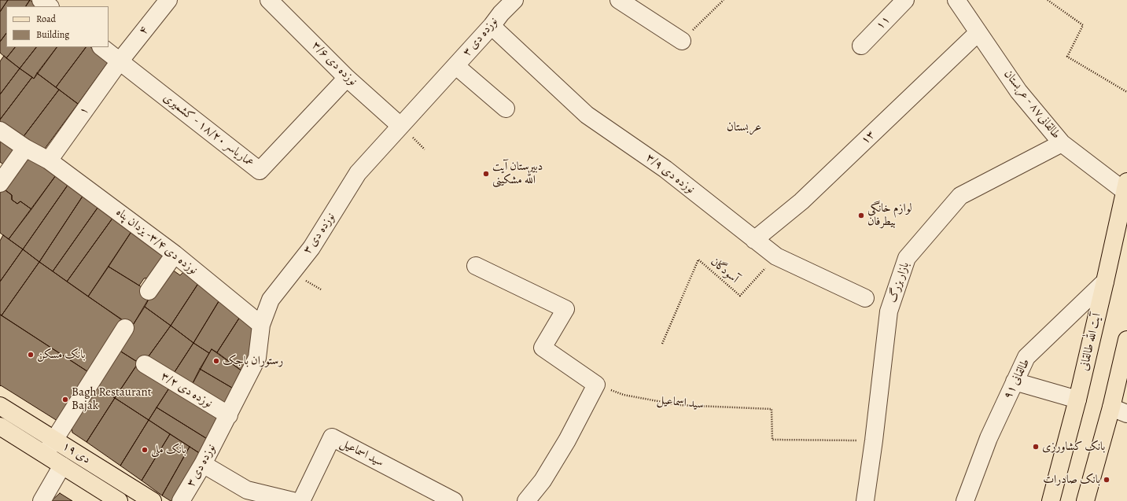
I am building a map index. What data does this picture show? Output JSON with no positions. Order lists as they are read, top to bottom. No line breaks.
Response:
{"streets":{"main road":["آیت الله طالقانی","۱۹ دی"],"street":["۱۱","۴","نوزده دی ۳","نوزده دی ۳/۶","طالقانی۸۷ - عربستان","۱","عماریاسر ۱۸/۲۰ - کشمیری","۱۳","نوزده دی ۳/۹","نوزده دی ۳/۴- یزدان پناه","بازار بزرگ","طالقانی ۹۱","نوزده دی ۳/۲","سید اسماعیل"],"path":["آسودگان"]},"crossings":[["۴","۱"],["۴","عماریاسر ۱۸/۲۰ - کشمیری"],["نوزده دی ۳","نوزده دی ۳/۶"],["نوزده دی ۳","نوزده دی ۳/۹"],["نوزده دی ۳","نوزده دی ۳/۴- یزدان پناه"],["نوزده دی ۳","نوزده دی ۳/۲"],["نوزده دی ۳/۶","عماریاسر ۱۸/۲۰ - کشمیری"],["طالقانی۸۷ - عربستان","۱۳"],["طالقانی۸۷ - عربستان","بازار بزرگ"],["طالقانی۸۷ - عربستان","آیت الله طالقانی"],["۱","عماریاسر ۱۸/۲۰ - کشمیری"],["۱","نوزده دی ۳/۴- یزدان پناه"],["۱۳","نوزده دی ۳/۹"],["نوزده دی ۳/۹","آسودگان"],["بازار بزرگ","سید اسماعیل"],["آیت الله طالقانی","طالقانی ۹۱"]],"districts":["عربستان"],"places":["دبیرستان آیت الله مشکینی","لوازم خانگی بیطرفان","بانک مسکن","رستوران باجک","Bagh Restaurant Bajak","بانک کشاورزی","بانک ملی","بانک صادرات"],"legend":["Road","Building"]}
